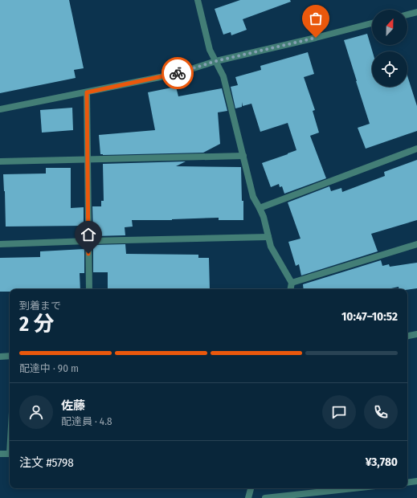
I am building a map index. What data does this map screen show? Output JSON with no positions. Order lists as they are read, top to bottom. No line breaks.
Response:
{"north":"top","page":{"heading":["2 分","到着まで","10:47–10:52"],"panel":["佐藤","配達員 · 4.8","注文 #5798","¥3,780"],"bar":"配達中 · 90 m"}}
